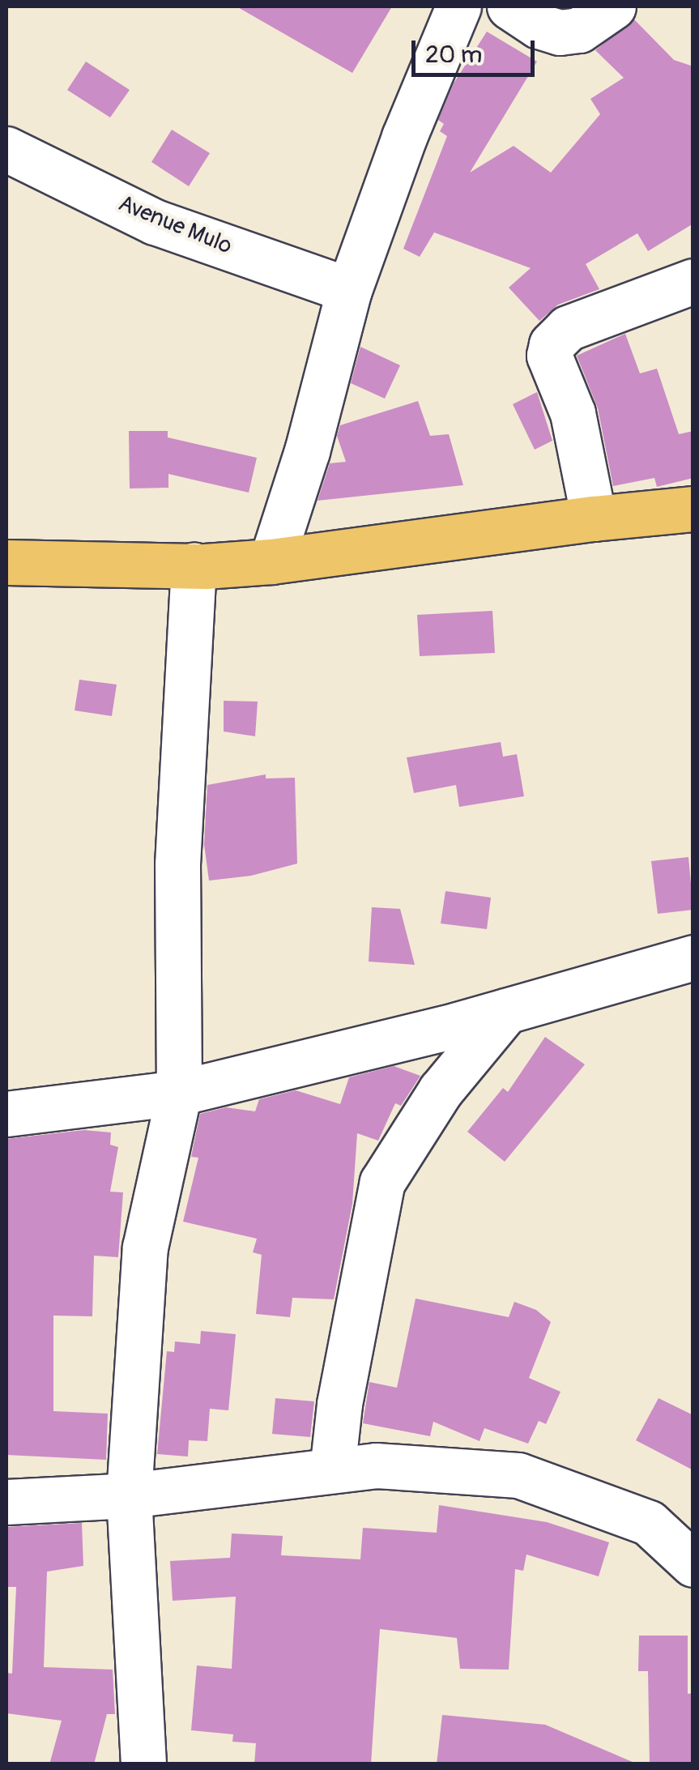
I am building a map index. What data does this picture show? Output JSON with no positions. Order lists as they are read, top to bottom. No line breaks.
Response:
{"streets":{"street":["Avenue Mulo"]},"scale_bar":"20 m"}
